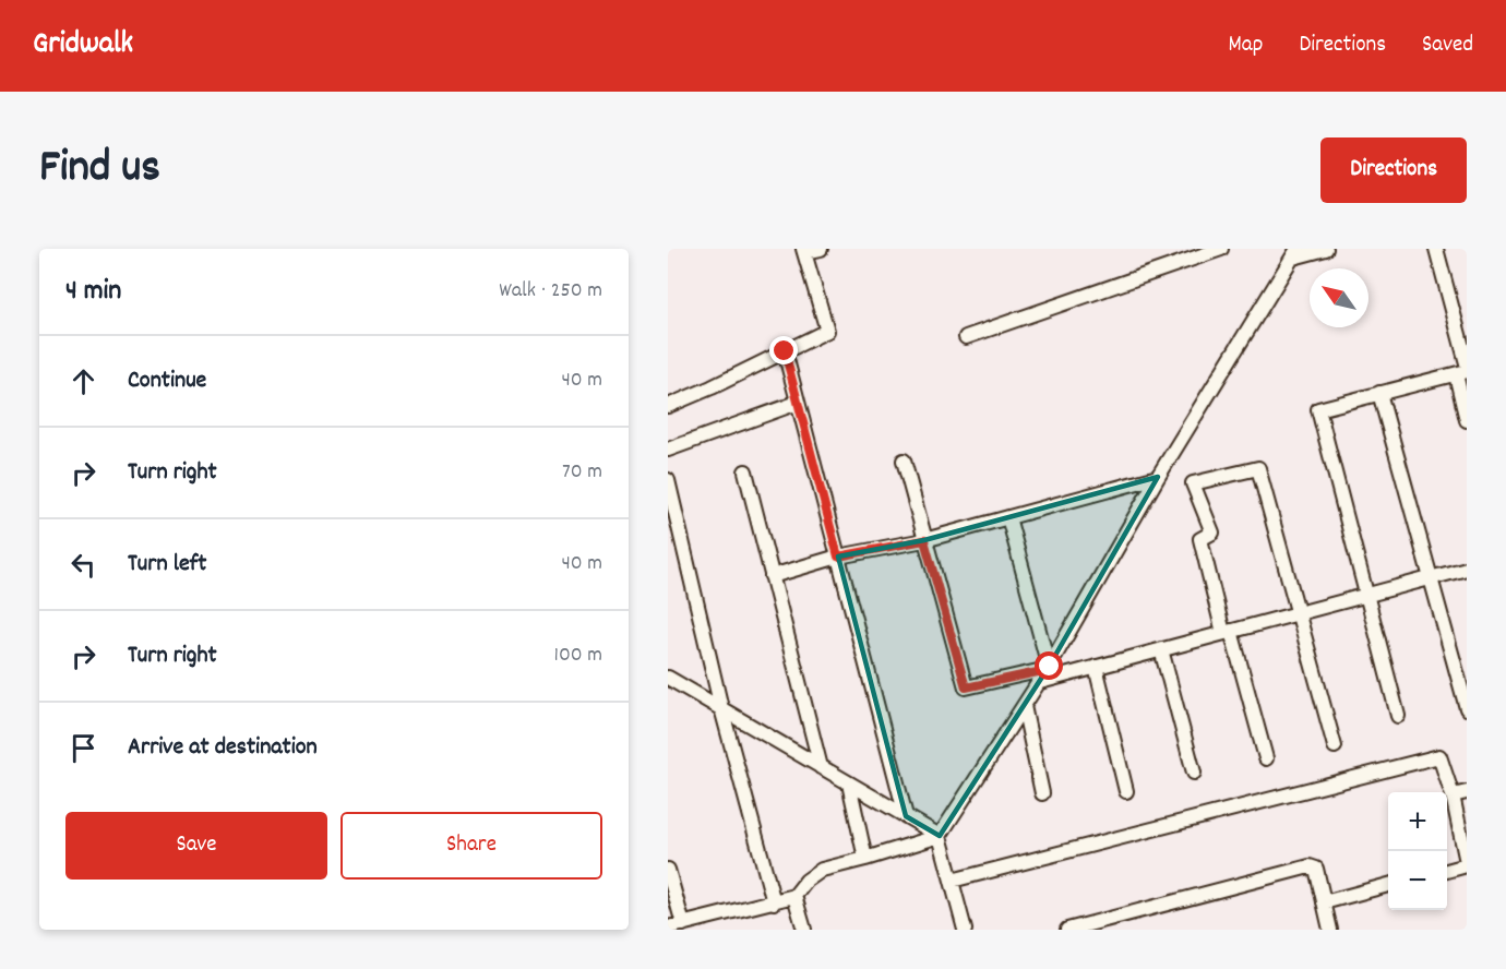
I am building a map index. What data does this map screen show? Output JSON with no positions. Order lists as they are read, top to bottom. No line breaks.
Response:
{"north":"top left","page":{"header":"Gridwalk","nav":["Map","Directions","Saved"],"title":"Find us","buttons":["Directions",["Save","Share"]],"heading":["4 min","Walk · 250 m"],"list":[["Continue","40 m"],["Turn right","70 m"],["Turn left","40 m"],["Turn right","100 m"],"Arrive at destination"],"map_buttons":["+","−"]}}
